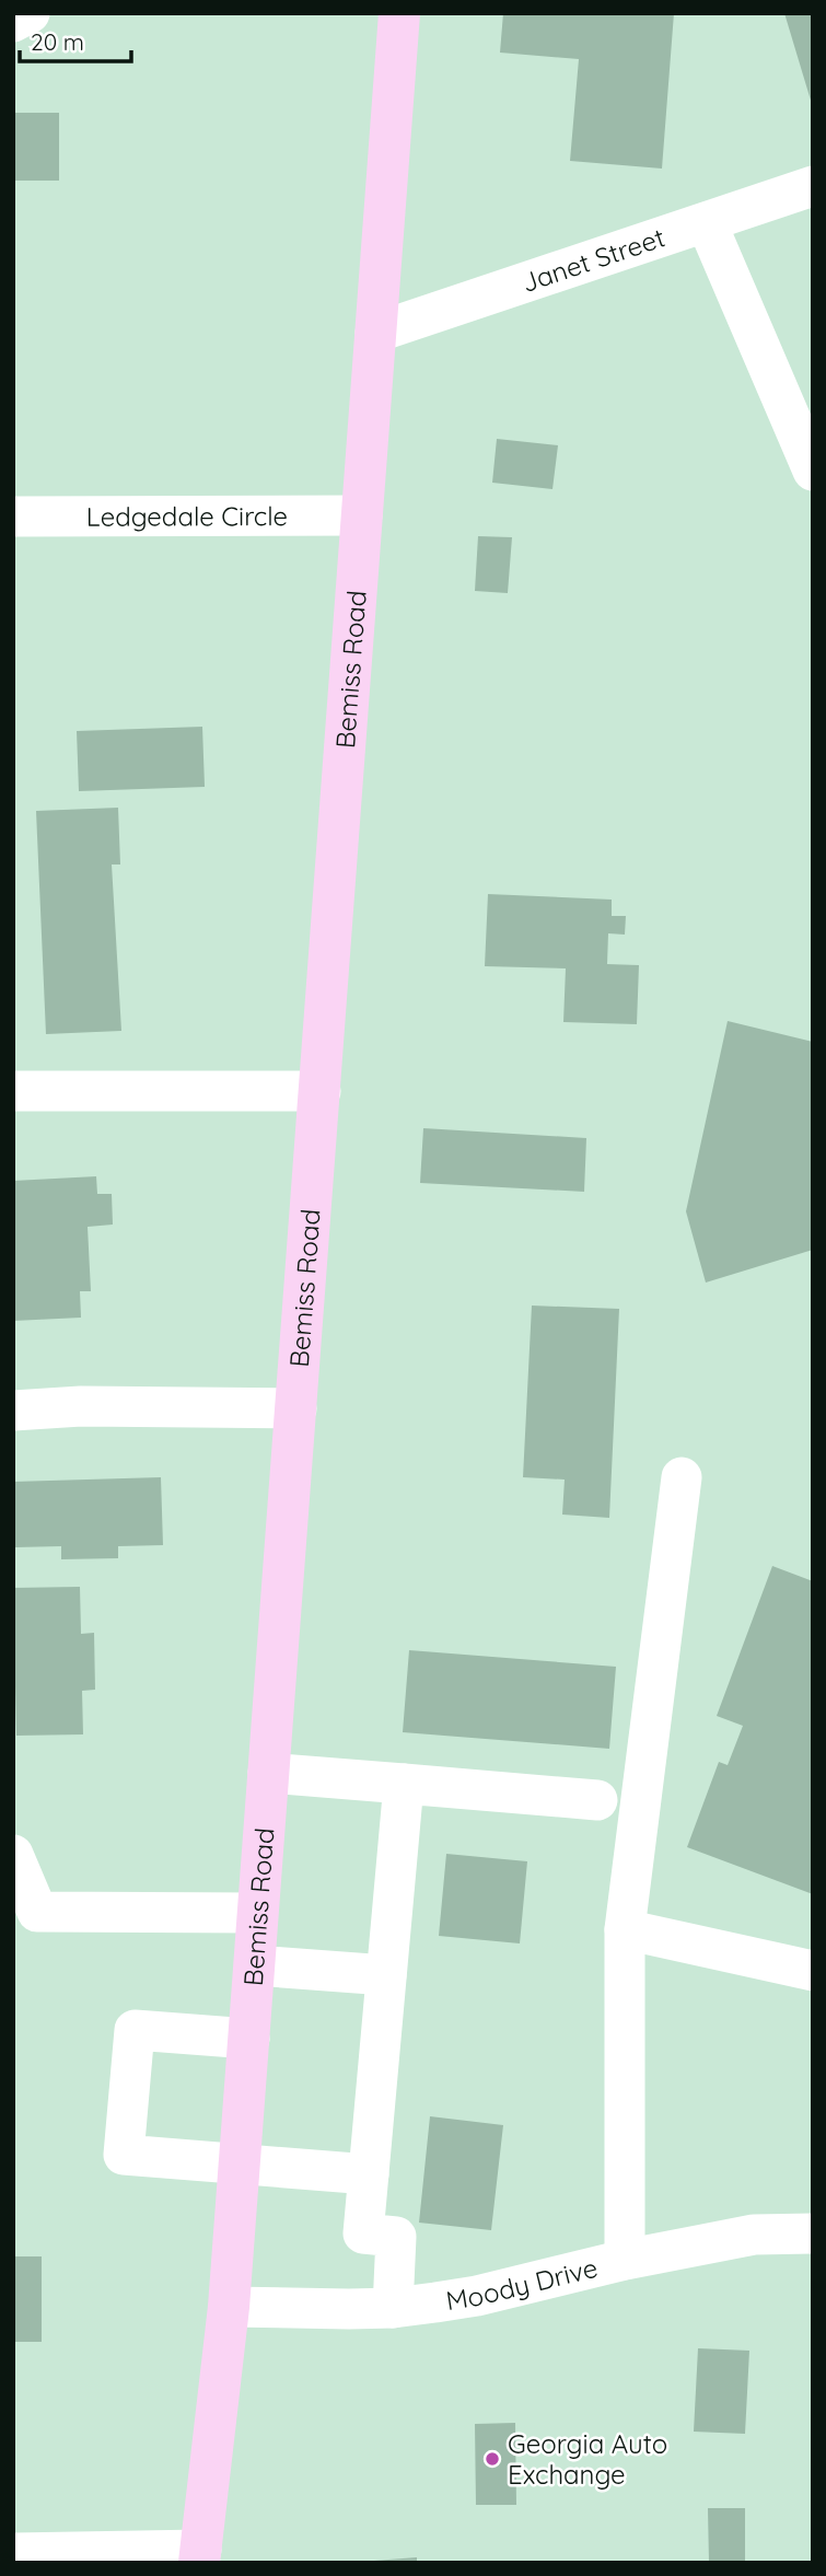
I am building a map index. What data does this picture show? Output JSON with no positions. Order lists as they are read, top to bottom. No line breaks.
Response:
{"streets":{"main road":["Bemiss Road"],"street":["Janet Street","Ledgedale Circle","Moody Drive"]},"crossings":[["Janet Street","Bemiss Road"],["Ledgedale Circle","Bemiss Road"],["Bemiss Road","Moody Drive"]],"places":["Georgia Auto Exchange"],"scale_bar":"20 m"}
